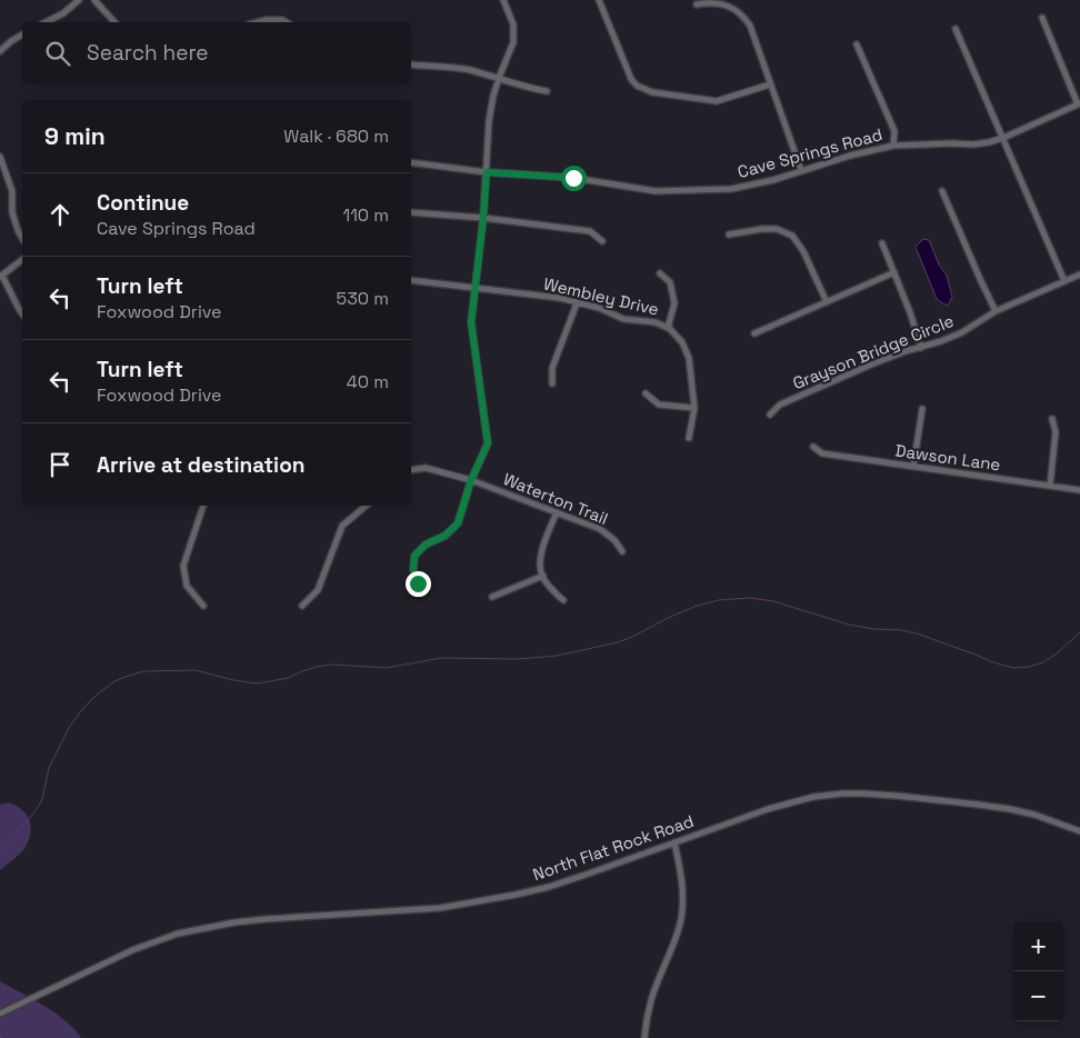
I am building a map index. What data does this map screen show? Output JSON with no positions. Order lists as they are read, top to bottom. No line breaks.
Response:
{"streets":{"street":["Cave Springs Road","Wembley Drive","Grayson Bridge Circle","Dawson Lane","Waterton Trail","North Flat Rock Road"]},"page":{"search":"Search here","heading":["9 min","Walk · 680 m"],"list":[["Continue","Cave Springs Road","110 m"],["Turn left","Foxwood Drive","530 m"],["Turn left","Foxwood Drive","40 m"],"Arrive at destination"],"map_buttons":["+","−"]}}
